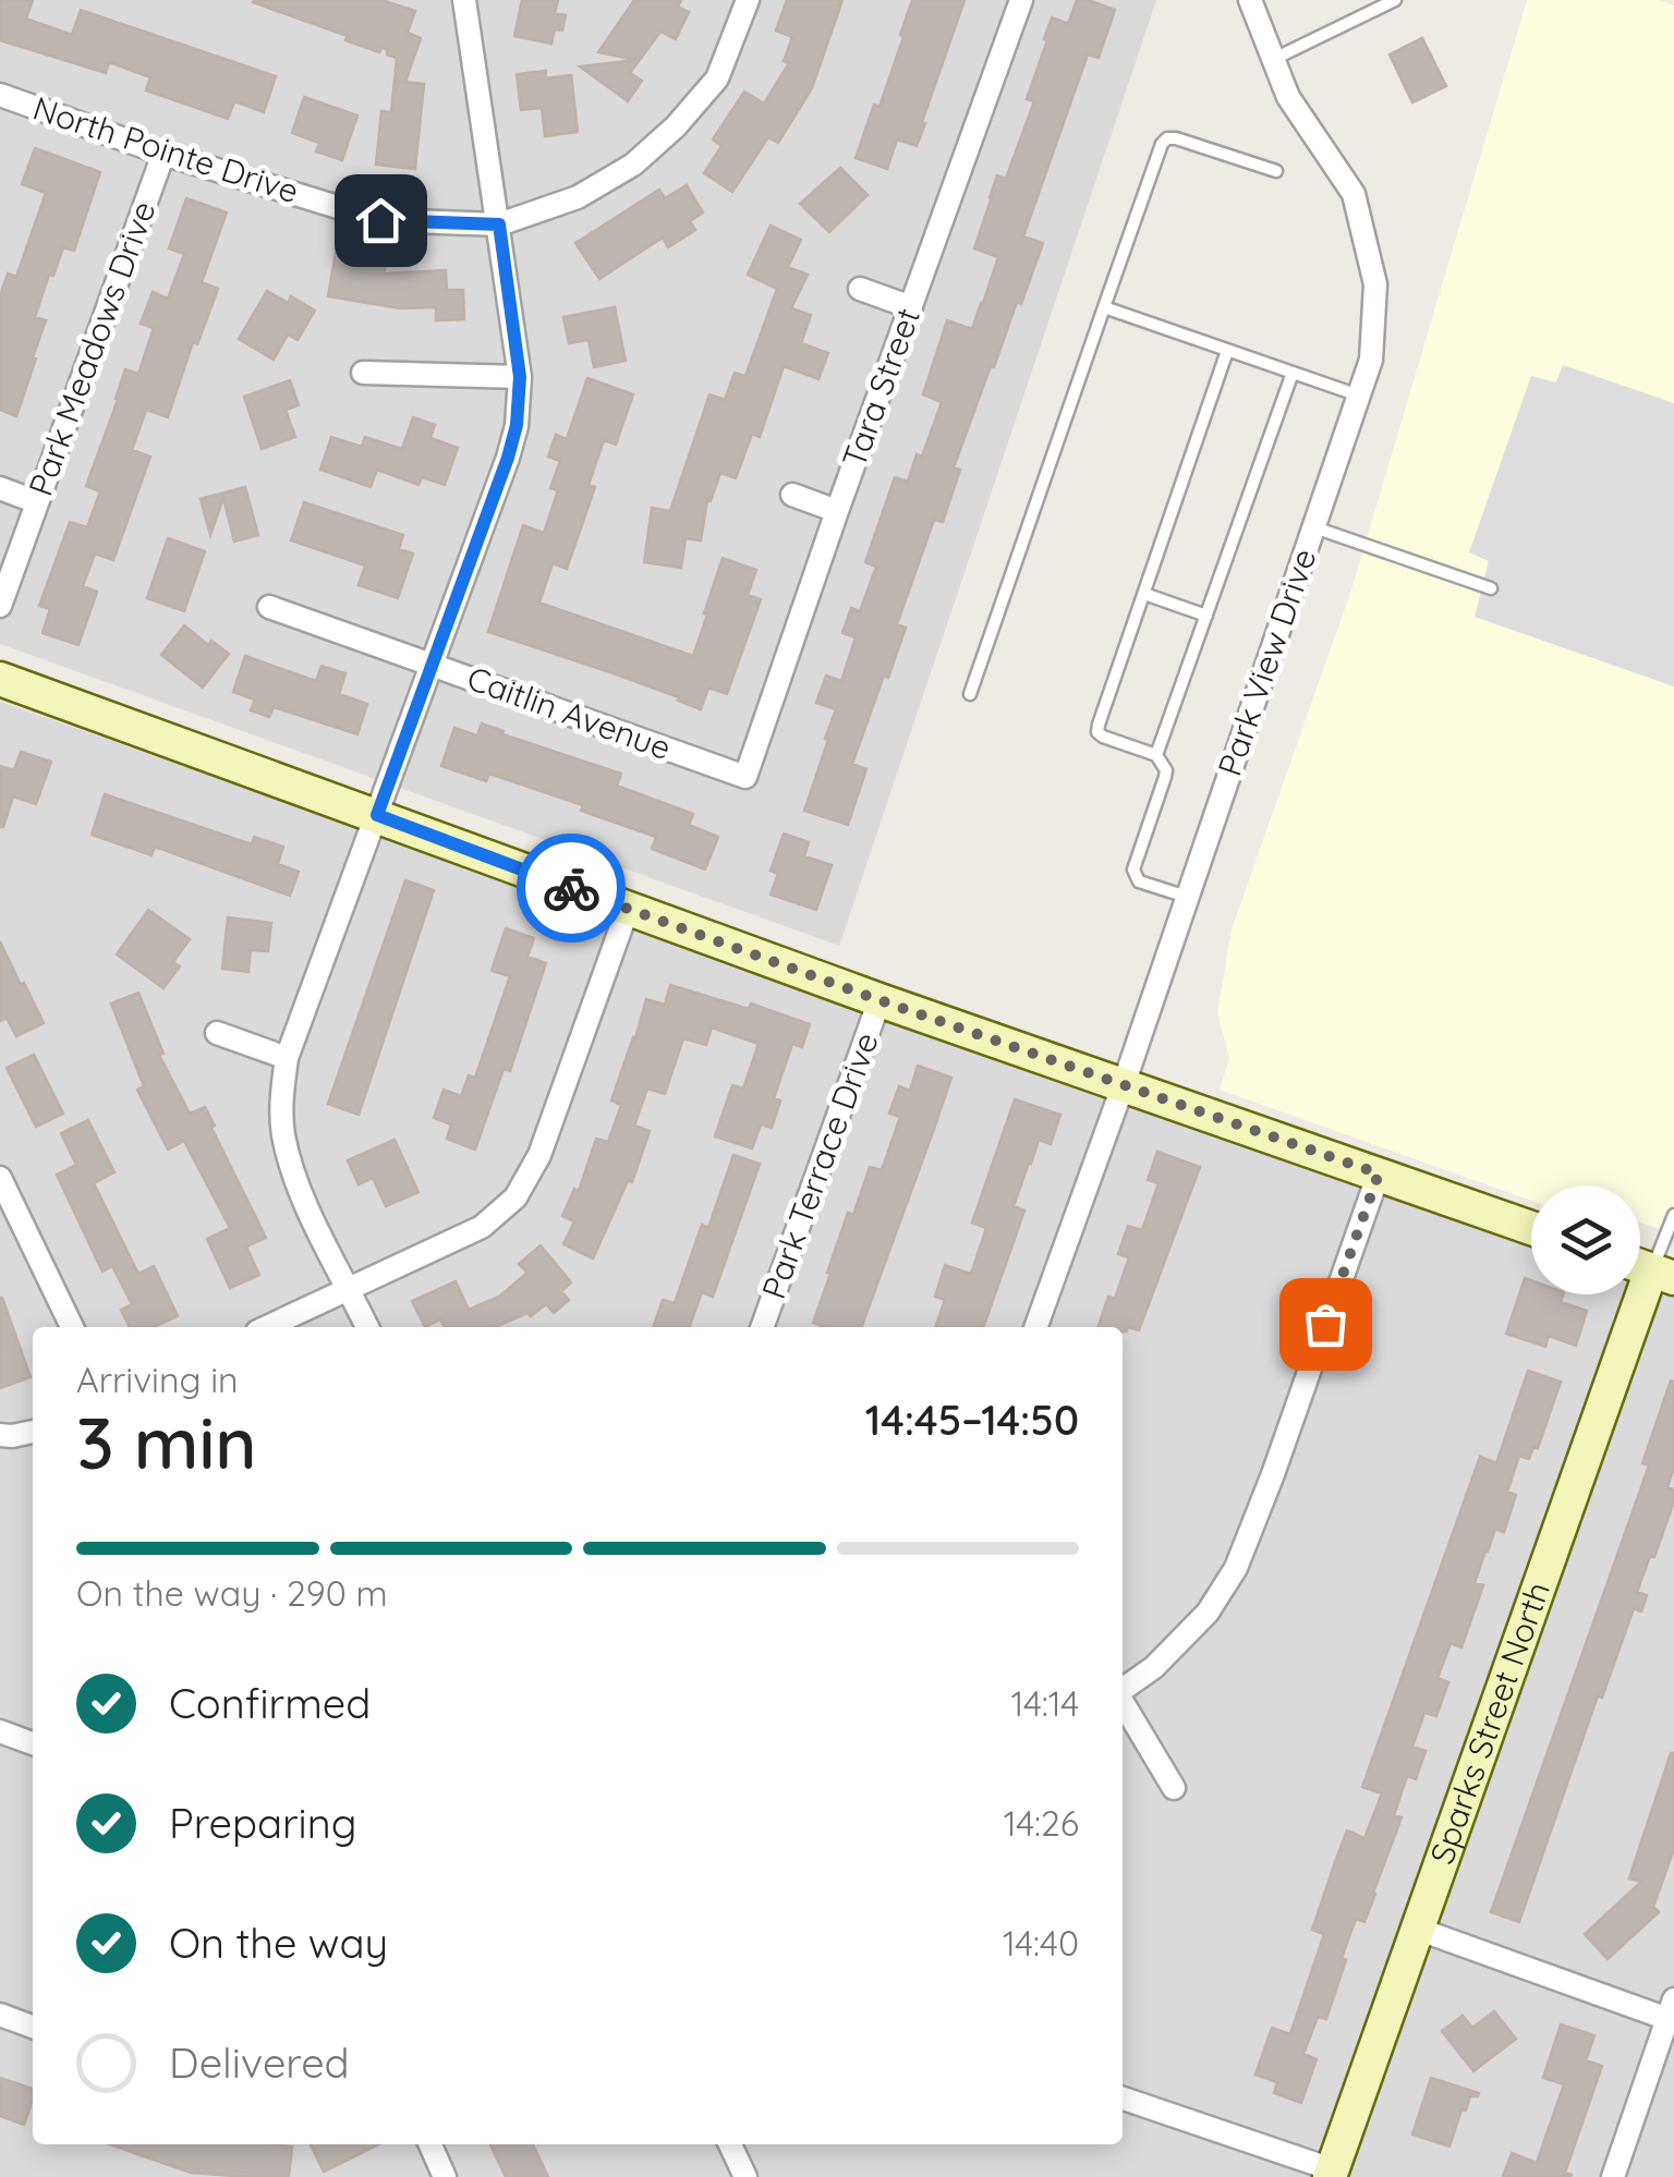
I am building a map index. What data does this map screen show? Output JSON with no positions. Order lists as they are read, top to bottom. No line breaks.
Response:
{"streets":{"street":["North Pointe Drive","Park Meadows Drive","Tara Street","Park View Drive","Caitlin Avenue","Park Terrace Drive","Sparks Street North"]},"crossings":[["North Pointe Drive","Park Meadows Drive"],["Tara Street","Caitlin Avenue"]],"page":{"heading":["3 min","Arriving in","14:45–14:50"],"bar":"On the way · 290 m","list":[["Confirmed","14:14"],["Preparing","14:26"],["On the way","14:40"],"Delivered"]}}
